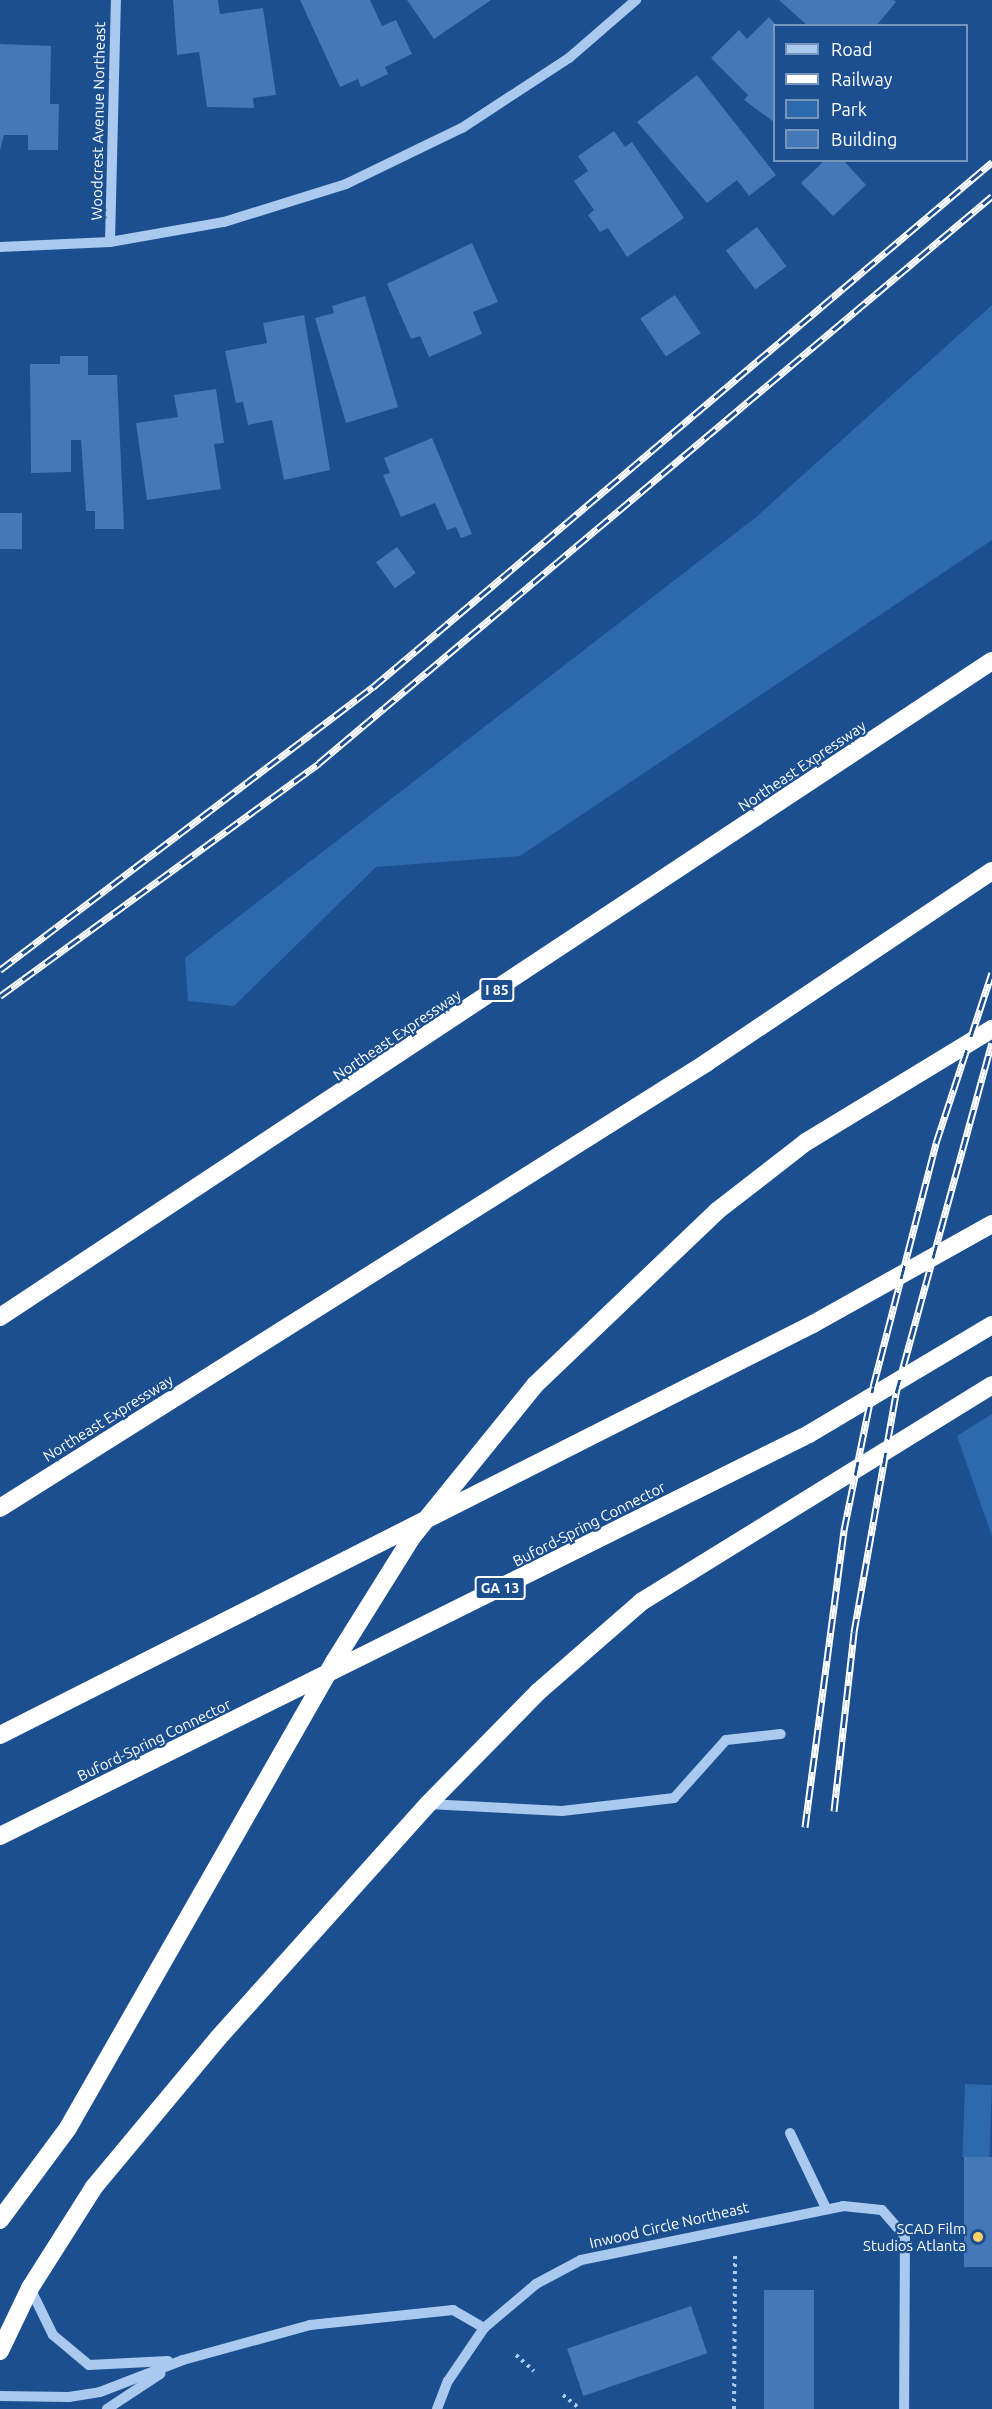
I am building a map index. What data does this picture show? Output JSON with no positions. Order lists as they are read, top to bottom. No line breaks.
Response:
{"streets":{"highway":["Northeast Expressway","I 85","Buford-Spring Connector","GA 13"],"street":["Woodcrest Avenue Northeast","Inwood Circle Northeast"]},"places":["SCAD Film Studios Atlanta"],"legend":["Road","Railway","Park","Building"]}
